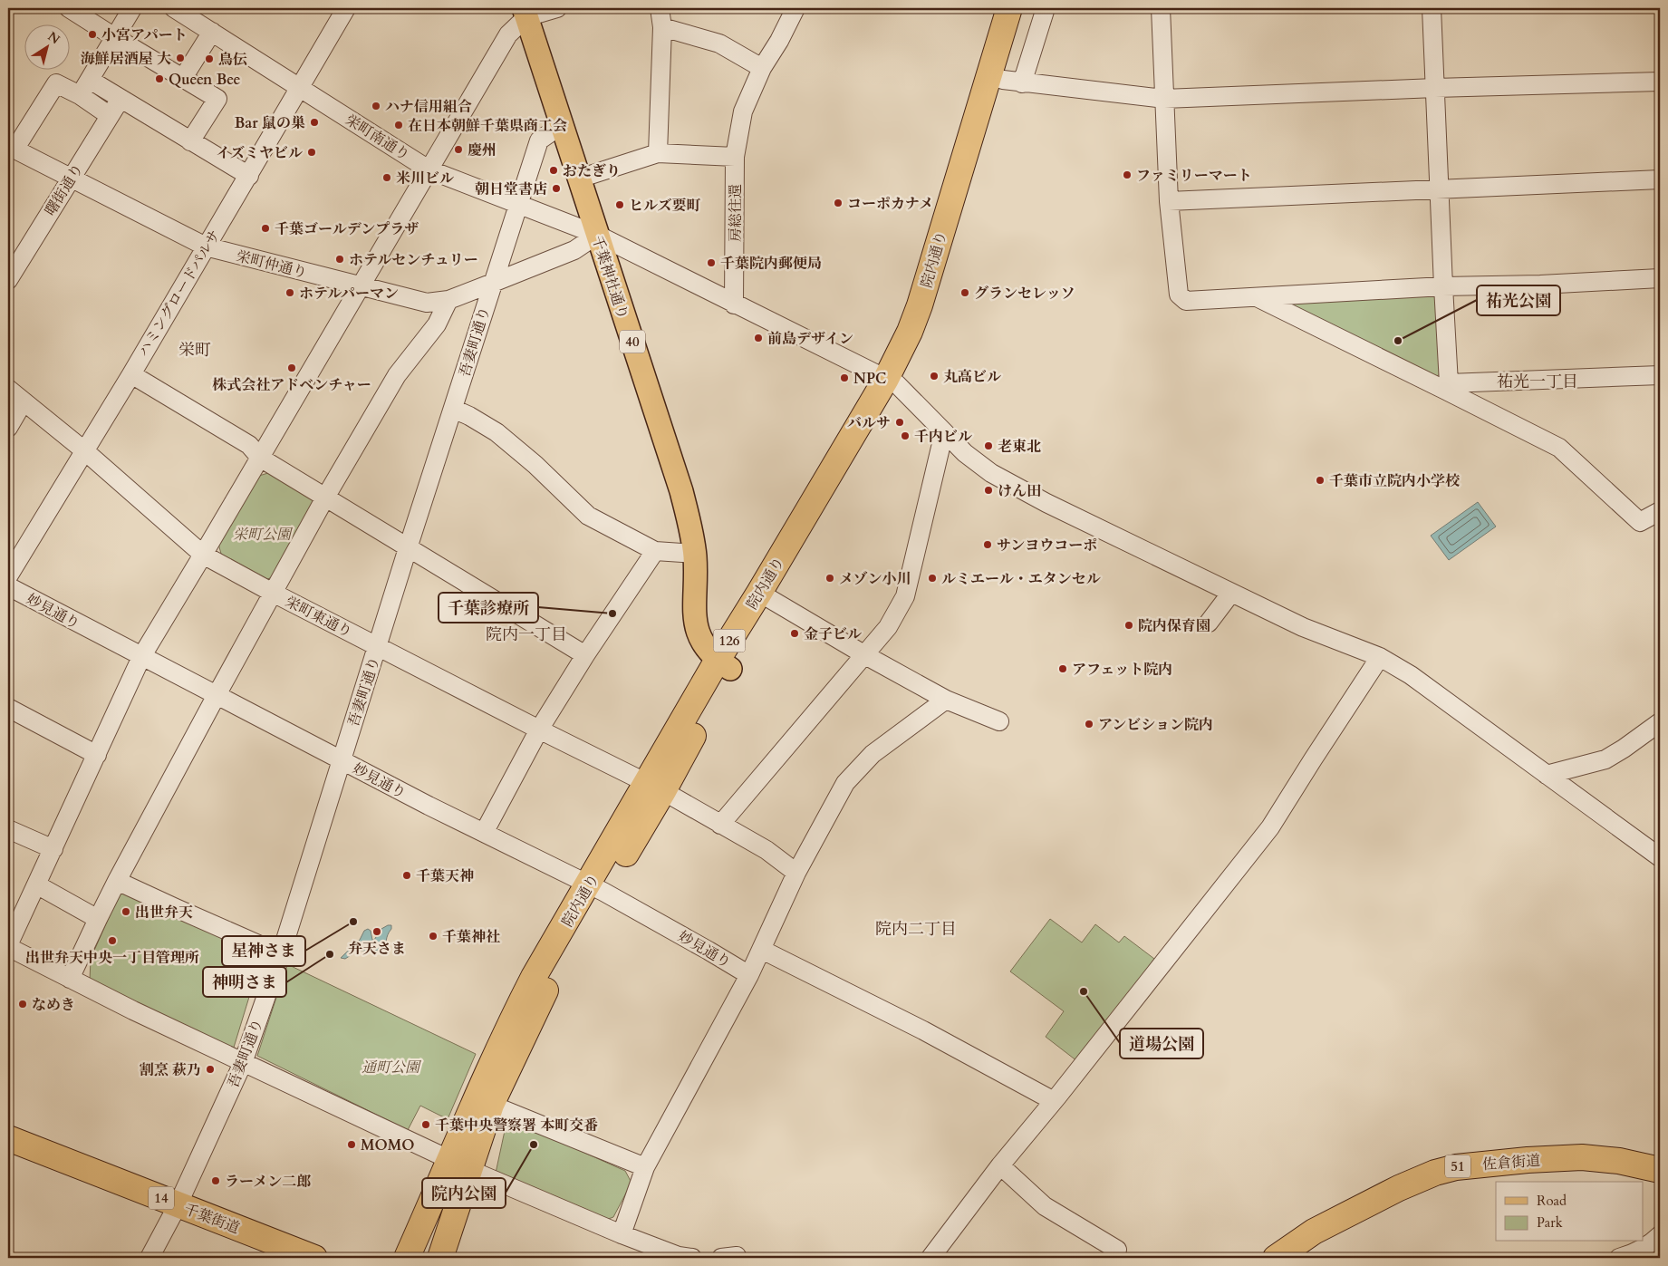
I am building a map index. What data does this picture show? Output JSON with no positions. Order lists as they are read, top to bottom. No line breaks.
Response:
{"streets":{"highway":["院内通り","126","佐倉街道","51","14","千葉街道"],"main road":["千葉神社通り","40"],"street":["栄町南通り","曙街通り","房総往還","栄町仲通り","ハミングロードパルサ","吾妻町通り","妙見通り","栄町東通り"]},"crossings":[["栄町南通り","房総往還"],["栄町南通り","栄町仲通り"],["栄町南通り","千葉神社通り"],["栄町南通り","ハミングロードパルサ"],["栄町南通り","吾妻町通り"],["曙街通り","栄町仲通り"],["院内通り","千葉神社通り"],["院内通り","妙見通り"],["院内通り","栄町東通り"],["栄町仲通り","千葉神社通り"],["栄町仲通り","ハミングロードパルサ"],["栄町仲通り","吾妻町通り"],["千葉神社通り","吾妻町通り"],["ハミングロードパルサ","栄町東通り"],["吾妻町通り","妙見通り"],["吾妻町通り","栄町東通り"],["吾妻町通り","千葉街道"]],"districts":["栄町","祐光一丁目","院内一丁目","院内二丁目"],"parks":["栄町公園","通町公園"],"places":["小宮アパート","海鮮居酒屋 大","鳥伝","Queen Bee","ハナ信用組合","Bar 鼠の巣","在日本朝鮮千葉県商工会","慶州","イズミヤビル","おたぎり","ファミリーマート","米川ビル","朝日堂書店","コーポカナメ","ヒルズ要町","千葉ゴールデンプラザ","ホテルセンチュリー","千葉院内郵便局","ホテルパーマン","グランセレッソ","前島デザイン","祐光公園","株式会社アドベンチャー","丸高ビル","NPC","バルサ","千内ビル","老東北","千葉市立院内小学校","けん田","サンヨウコーポ","メゾン小川","ルミエール・エタンセル","千葉診療所","院内保育園","金子ビル","アフェット院内","アンビション院内","千葉天神","出世弁天","星神さま","弁天さま","千葉神社","出世弁天中央一丁目管理所","神明さま","道場公園","なめき","割烹 萩乃","千葉中央警察署 本町交番","MOMO","院内公園","ラーメン二郎"],"legend":["Road","Park"],"north":"top right"}
